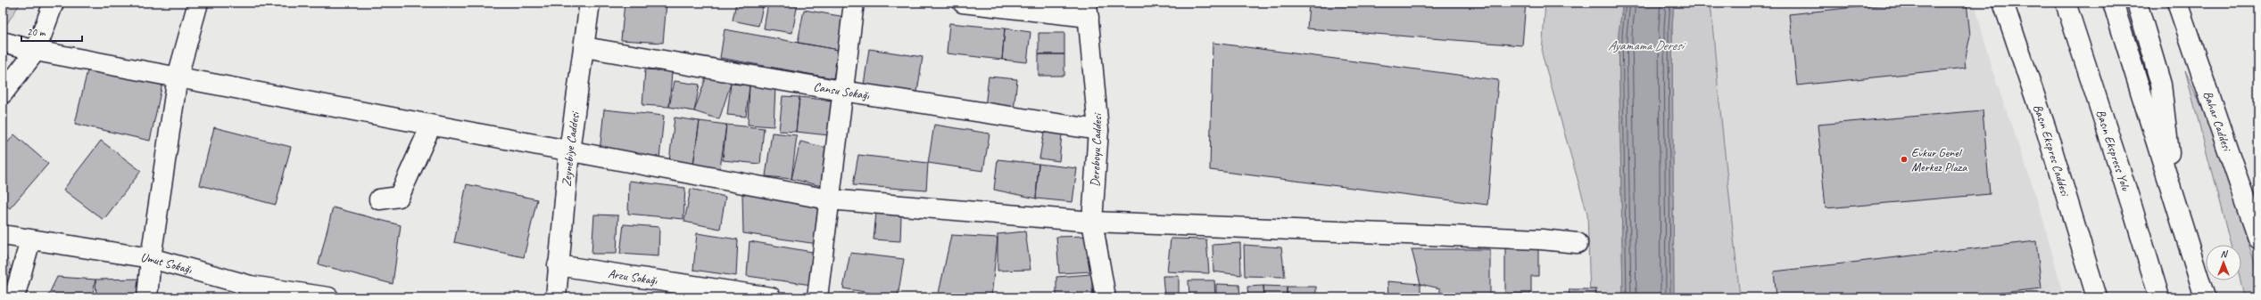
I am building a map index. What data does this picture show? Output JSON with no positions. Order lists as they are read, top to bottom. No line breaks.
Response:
{"streets":{"main road":["Cansu Sokağı","Bahar Caddesi","Zeynebiye Caddesi","Basın Ekspres Caddesi","Basın Ekspress Yolu","Dereboyu Caddesi","Umut Sokağı","Arzu Sokağı"]},"crossings":[["Cansu Sokağı","Zeynebiye Caddesi"],["Cansu Sokağı","Dereboyu Caddesi"],["Zeynebiye Caddesi","Arzu Sokağı"]],"water":["Ayamama Deresi"],"places":["Evkur Genel Merkez Plaza"],"scale_bar":"20 m","north":"top"}
